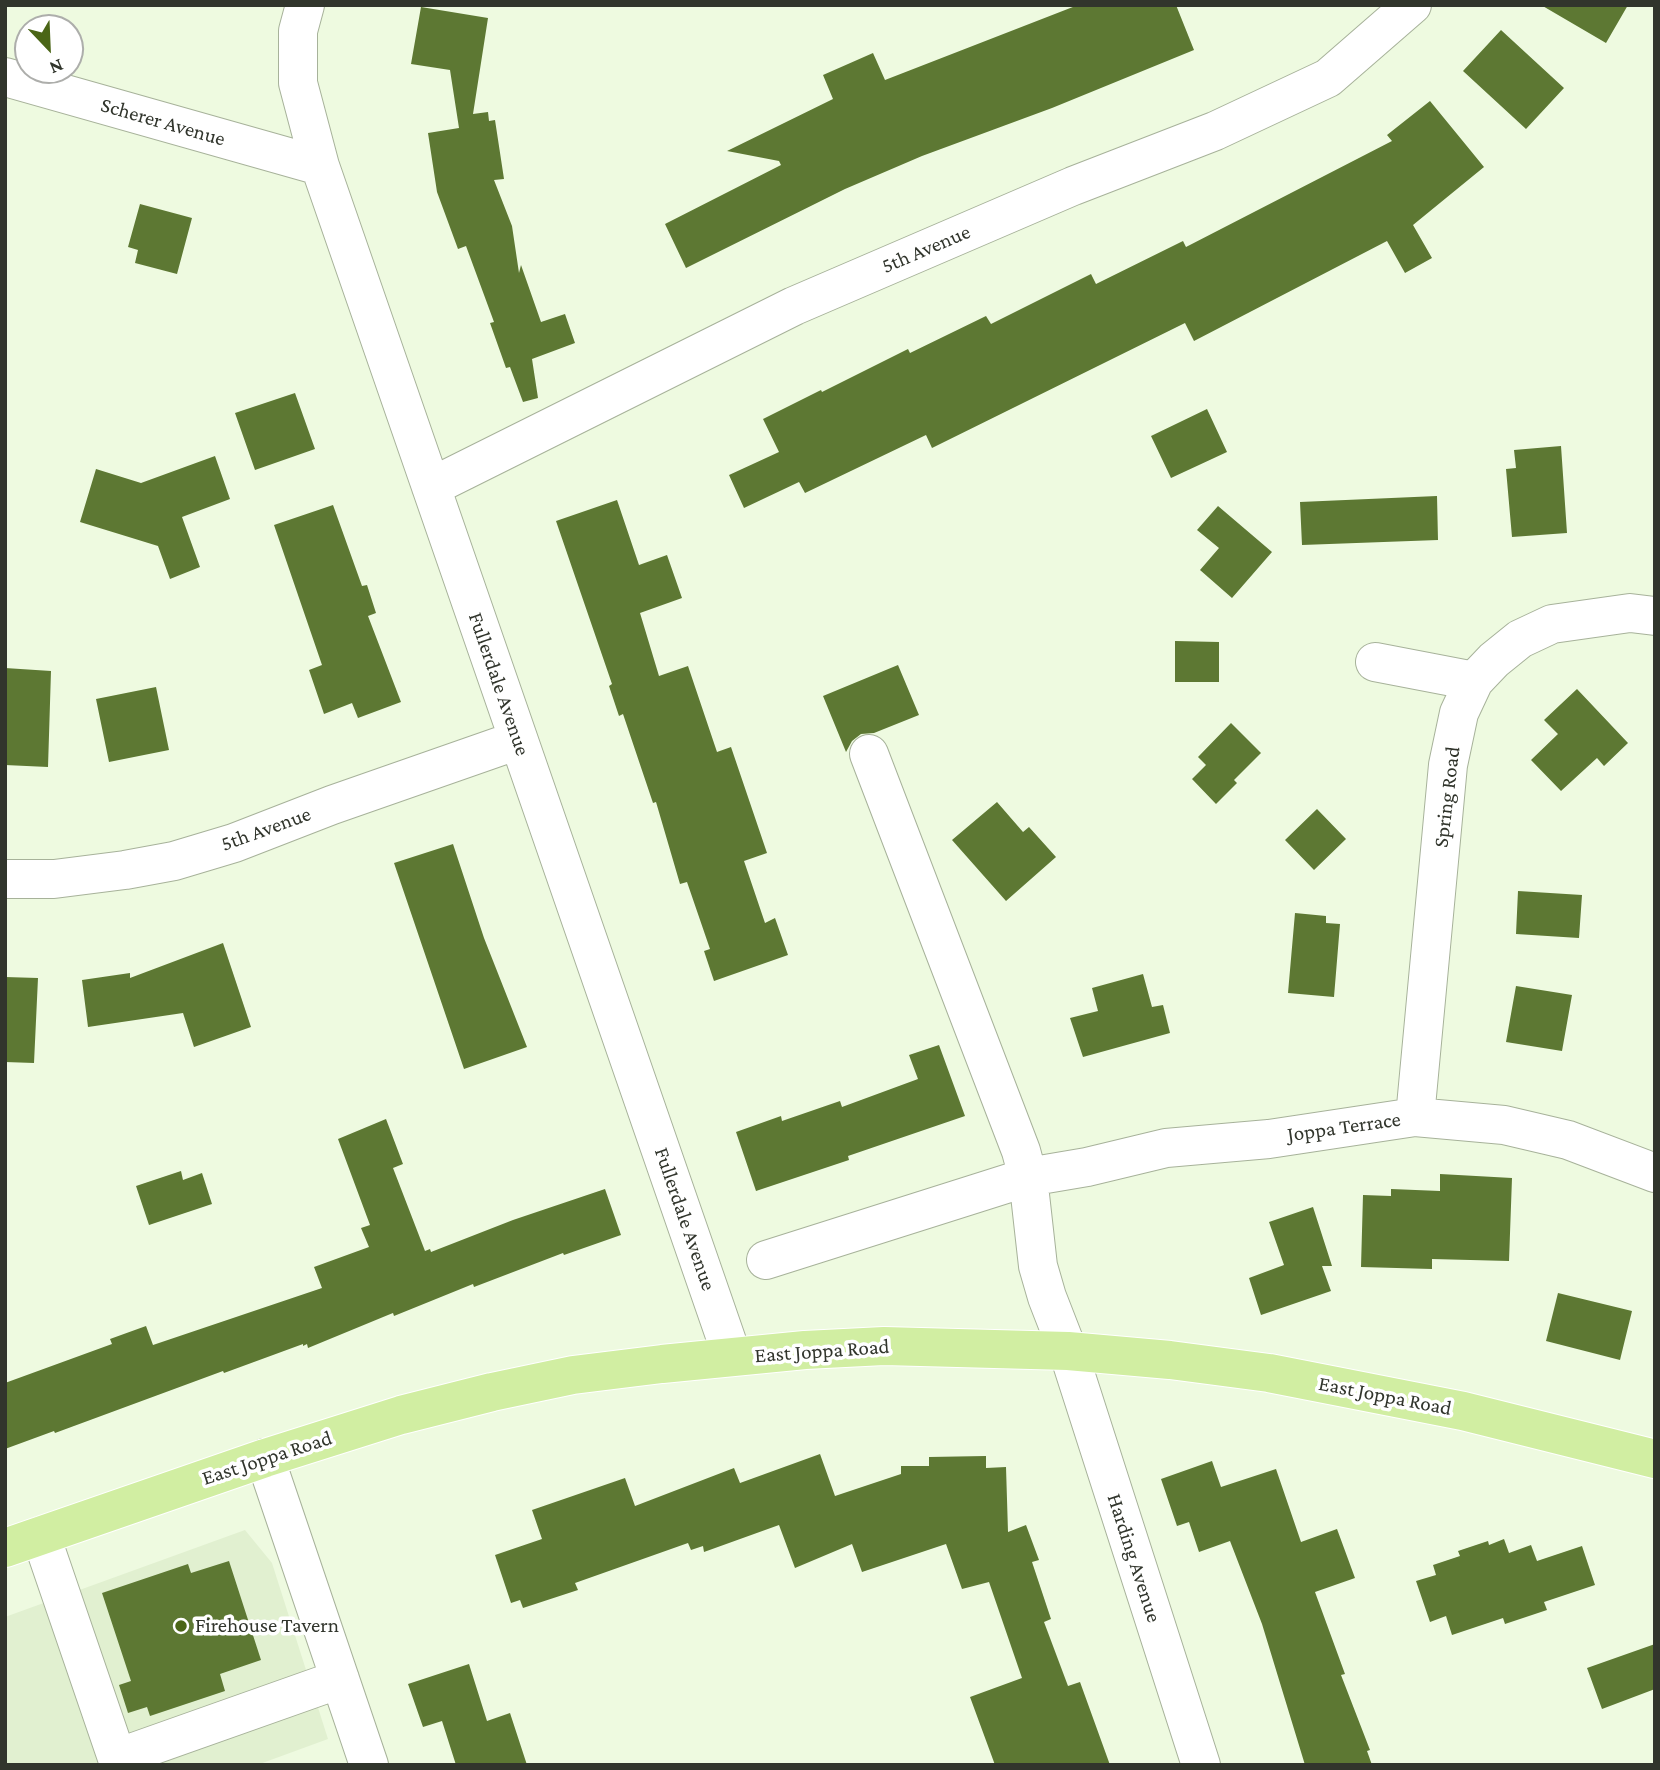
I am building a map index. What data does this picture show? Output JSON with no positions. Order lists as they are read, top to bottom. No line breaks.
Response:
{"streets":{"main road":["East Joppa Road"],"street":["Scherer Avenue","5th Avenue","Fullerdale Avenue","Spring Road","Joppa Terrace","Harding Avenue"]},"crossings":[["Scherer Avenue","Fullerdale Avenue"],["5th Avenue","Fullerdale Avenue"],["Fullerdale Avenue","East Joppa Road"],["Spring Road","Joppa Terrace"],["East Joppa Road","Harding Avenue"]],"places":["Firehouse Tavern"],"north":"bottom right"}
